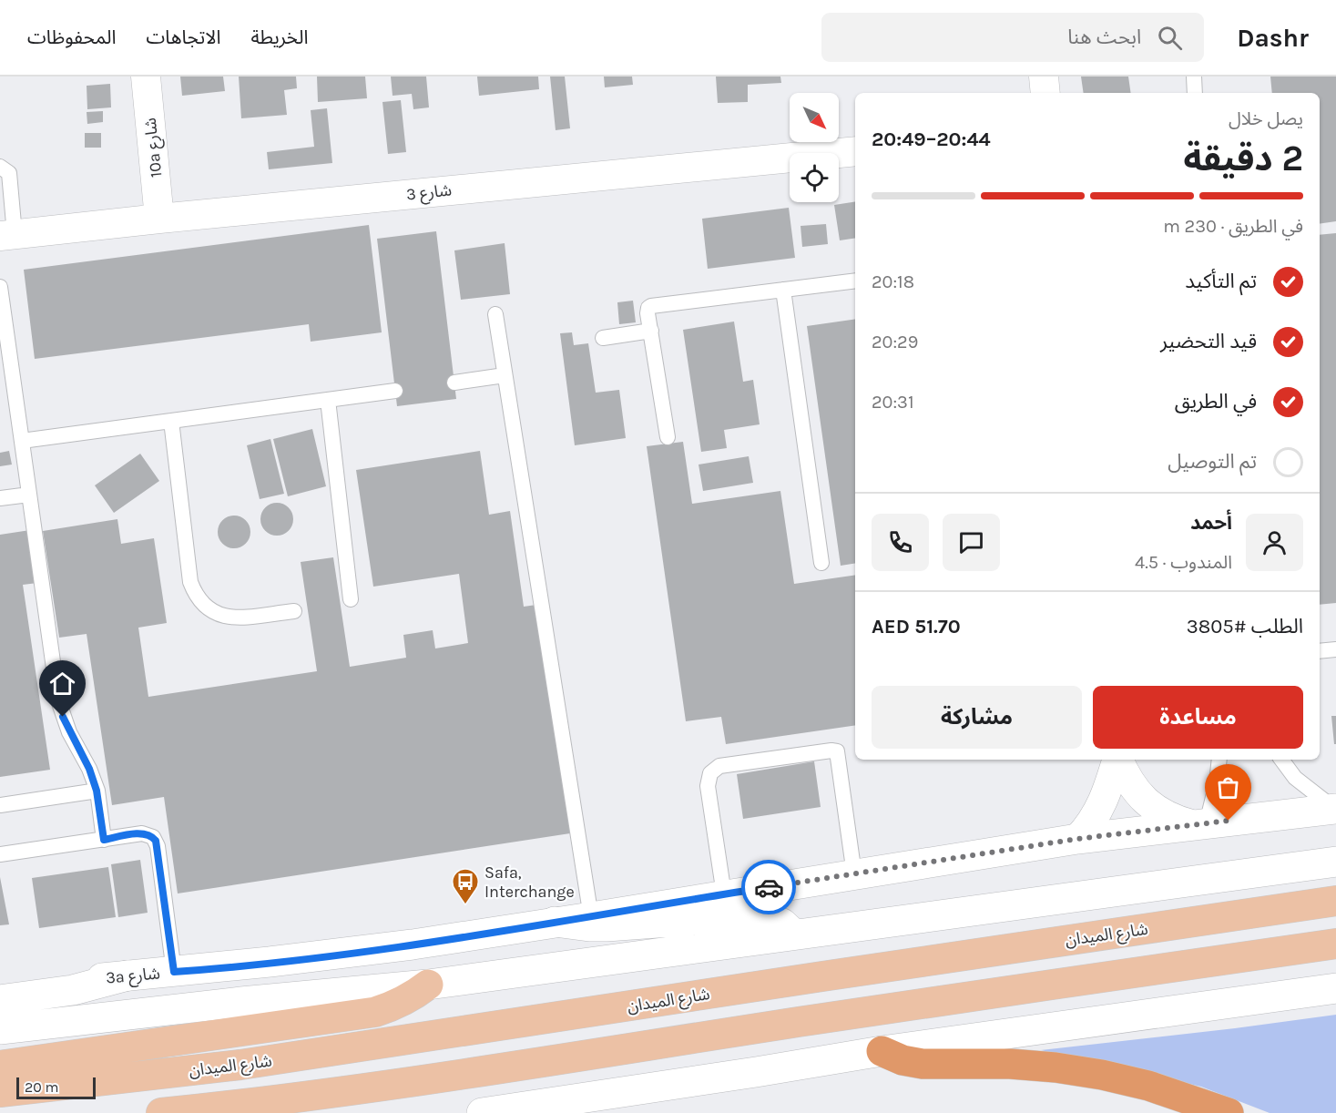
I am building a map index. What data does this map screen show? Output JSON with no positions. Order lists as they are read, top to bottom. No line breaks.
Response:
{"streets":{"main road":["شارع الميدان","3a شارع"],"street":["10a شارع","شارع 3"]},"crossings":[["10a شارع","شارع 3"]],"places":{"bus stop":["Safa, Interchange"]},"scale_bar":"20 m","north":"bottom right","page":{"header":"Dashr","search":"ابحث هنا","nav":["الخريطة","الاتجاهات","المحفوظات"],"heading":["2 دقيقة","يصل خلال","20:44–20:49"],"panel":["أحمد","المندوب · 4.5","الطلب #3805","AED 51.70"],"bar":"في الطريق · 230 m","list":[["تم التأكيد","20:18"],["قيد التحضير","20:29"],["في الطريق","20:31"],"تم التوصيل"],"buttons":["مساعدة","مشاركة"],"scale":"20 m"}}
